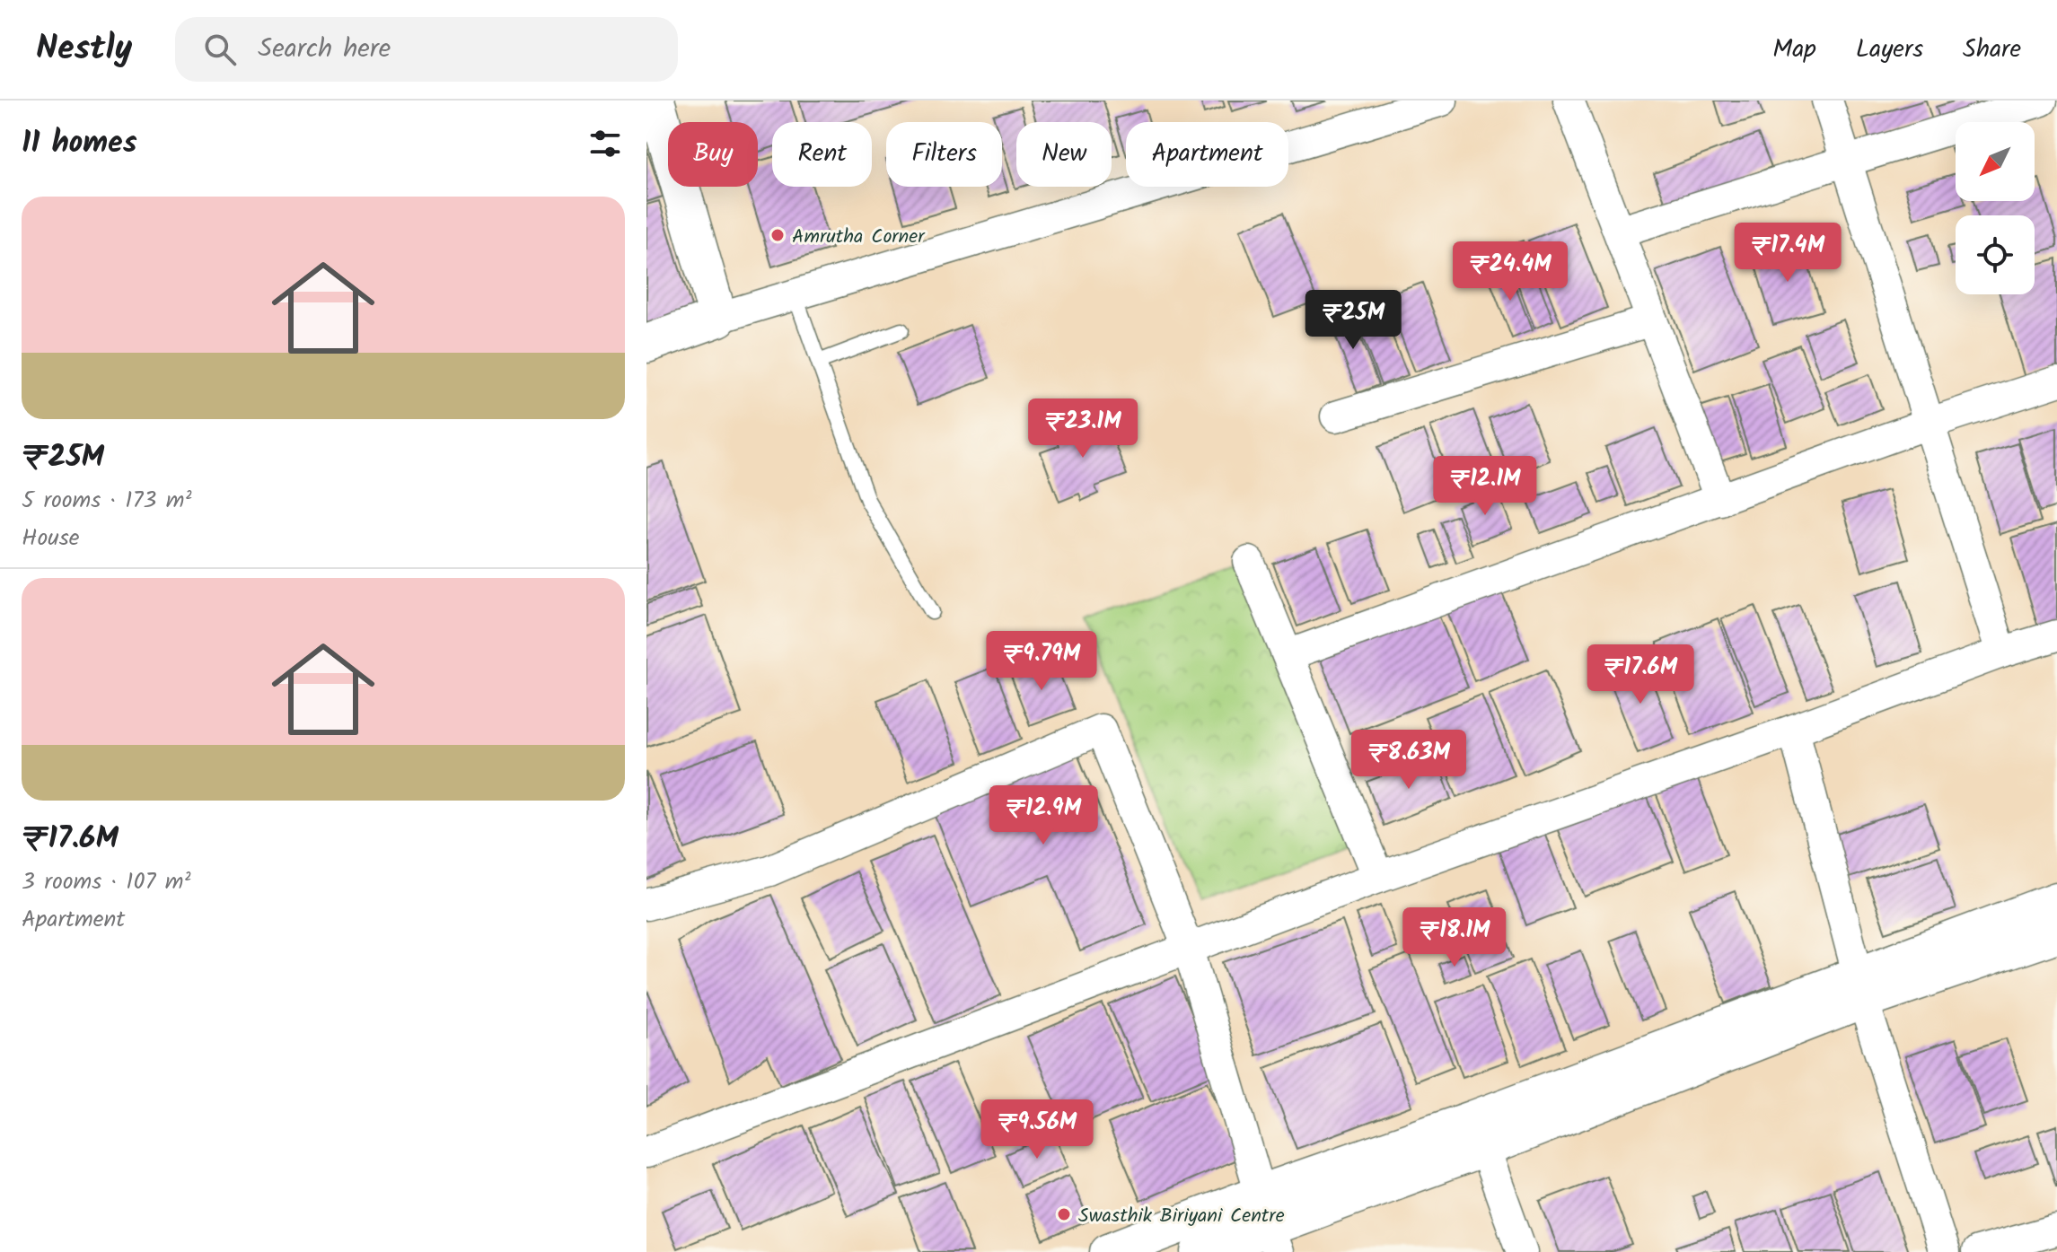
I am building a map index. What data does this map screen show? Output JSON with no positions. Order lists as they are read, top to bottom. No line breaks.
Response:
{"places":["Amrutha Corner","Swasthik Biriyani Centre"],"north":"bottom left","page":{"header":"Nestly","search":"Search here","nav":["Map","Layers","Share"],"heading":"11 homes","chip":["Buy","Rent","Filters","New","Apartment"],"list":[{"name":"₹25M","note":"5 rooms · 173 m² · House"},{"name":"₹17.6M","note":"3 rooms · 107 m² · Apartment"}],"price":["₹17.4M","₹24.4M","₹25M","₹23.1M","₹12.1M","₹9.79M","₹17.6M","₹8.63M","₹12.9M","₹18.1M","₹9.56M"]}}
